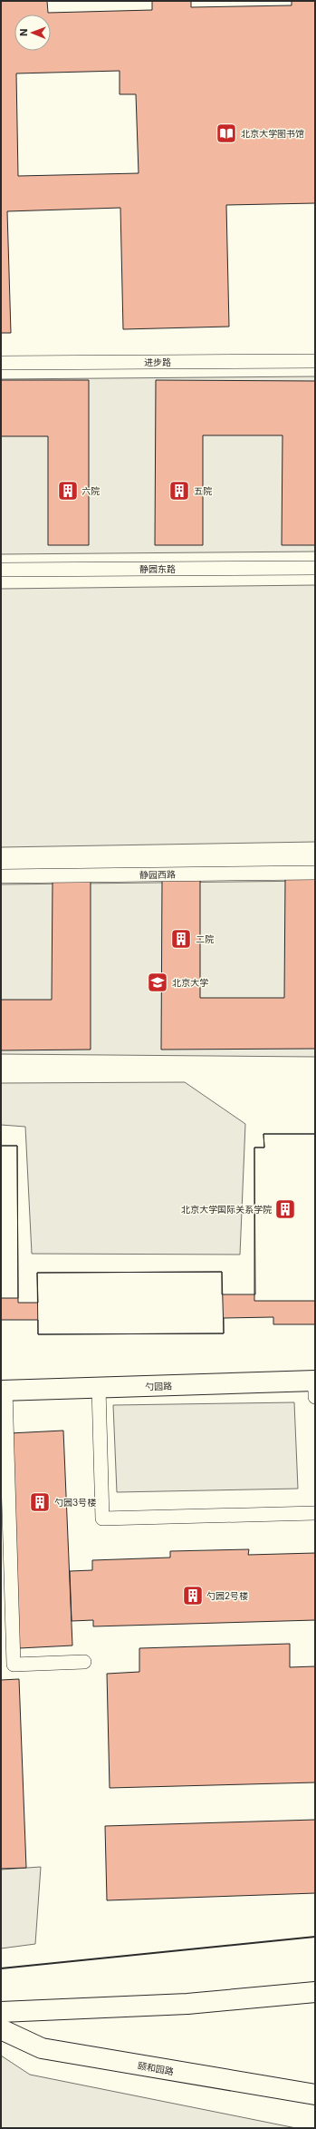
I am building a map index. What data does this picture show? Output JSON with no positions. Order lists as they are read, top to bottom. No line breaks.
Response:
{"streets":{"street":["勺园路","颐和园路"],"lane":["进步路","静园东路","静园西路"]},"places":{"library":["北京大学图书馆"],"building":["六院","五院","二院","北京大学国际关系学院","勺园3号楼","勺园2号楼"],"school or university":["北京大学"]},"north":"left"}
